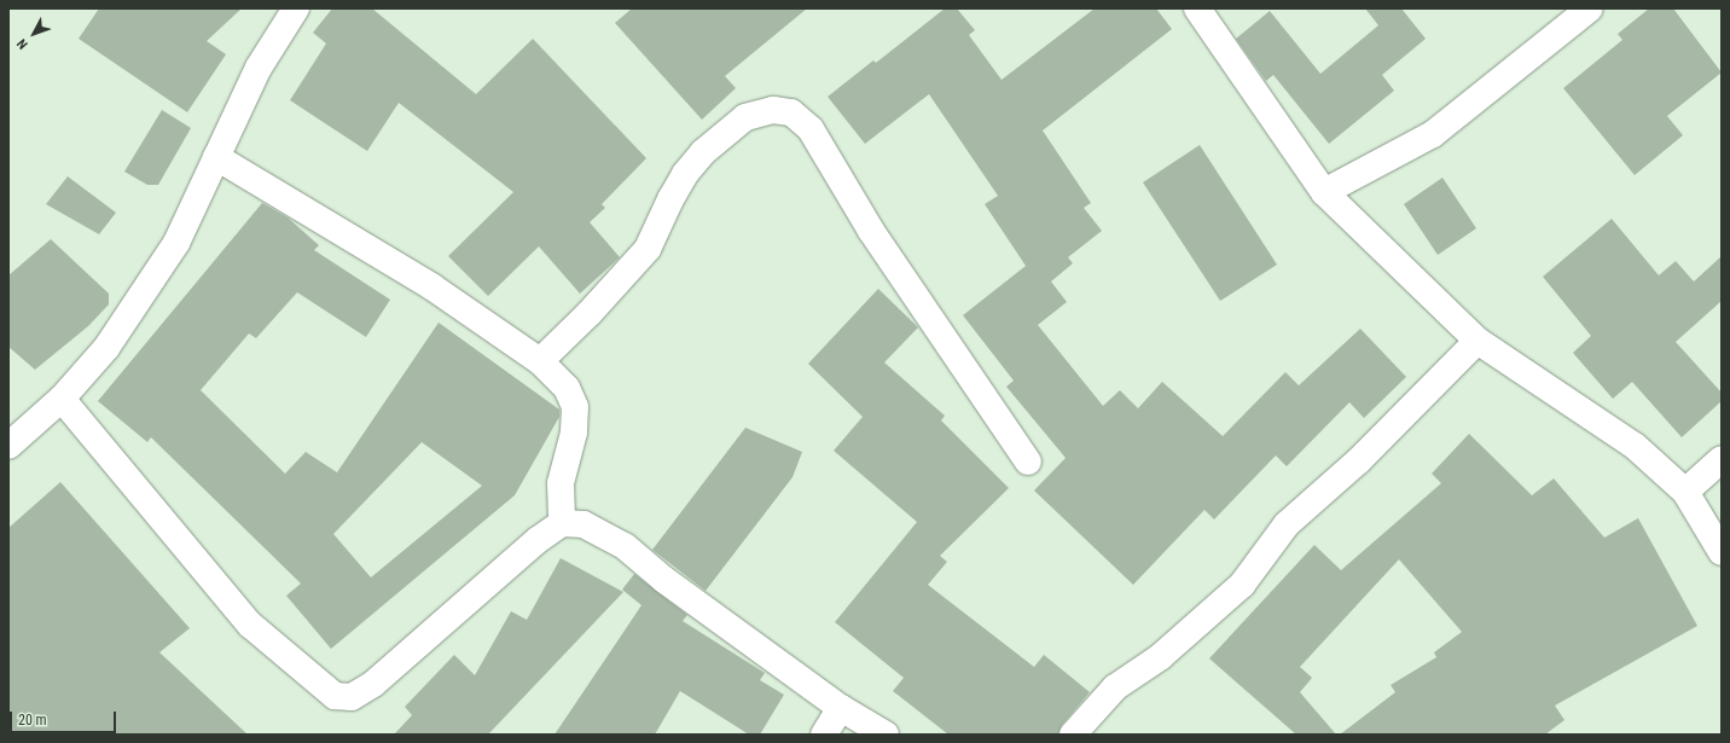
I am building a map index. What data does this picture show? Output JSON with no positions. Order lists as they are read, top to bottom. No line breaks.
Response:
{"scale_bar":"20 m","north":"bottom left"}
